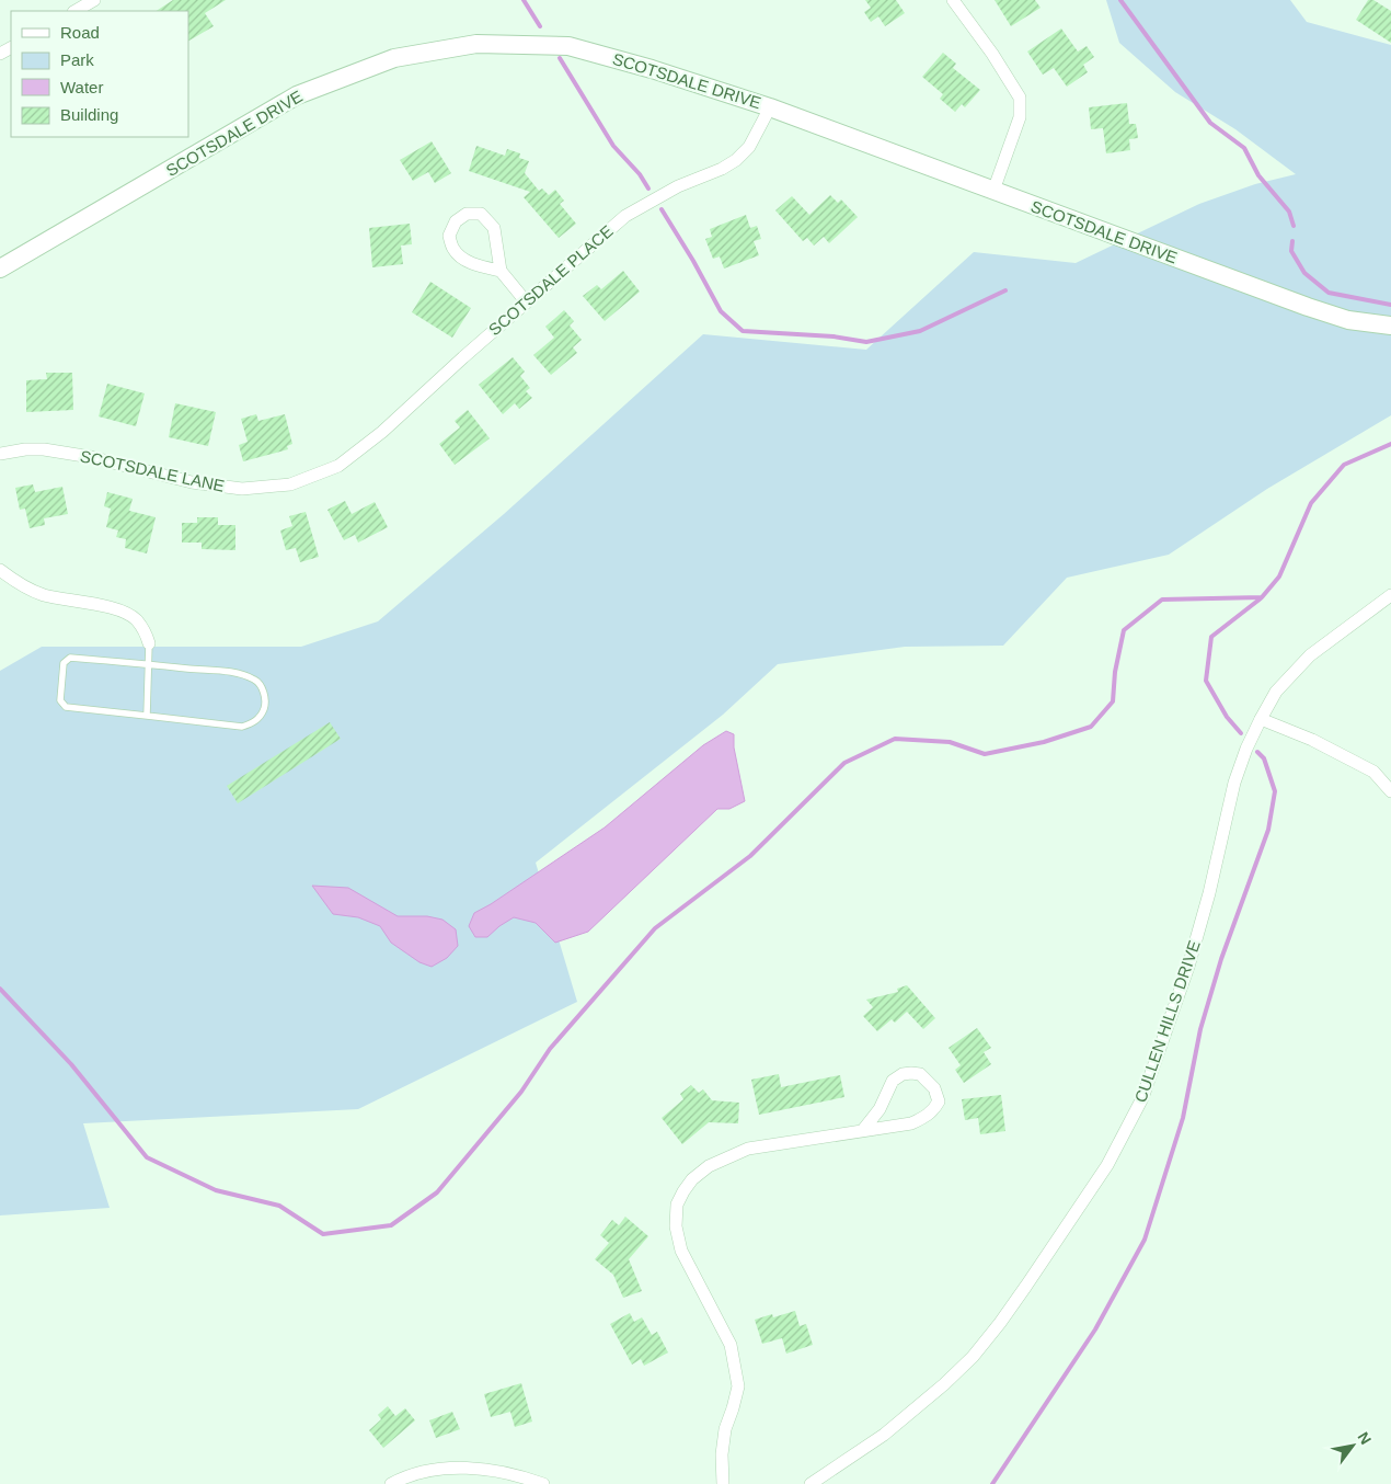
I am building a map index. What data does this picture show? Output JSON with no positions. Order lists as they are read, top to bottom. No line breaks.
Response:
{"streets":{"street":["SCOTSDALE DRIVE","SCOTSDALE PLACE","SCOTSDALE LANE","CULLEN HILLS DRIVE"]},"crossings":[["SCOTSDALE DRIVE","SCOTSDALE PLACE"],["SCOTSDALE PLACE","SCOTSDALE LANE"]],"legend":["Road","Park","Water","Building"],"north":"top right"}
